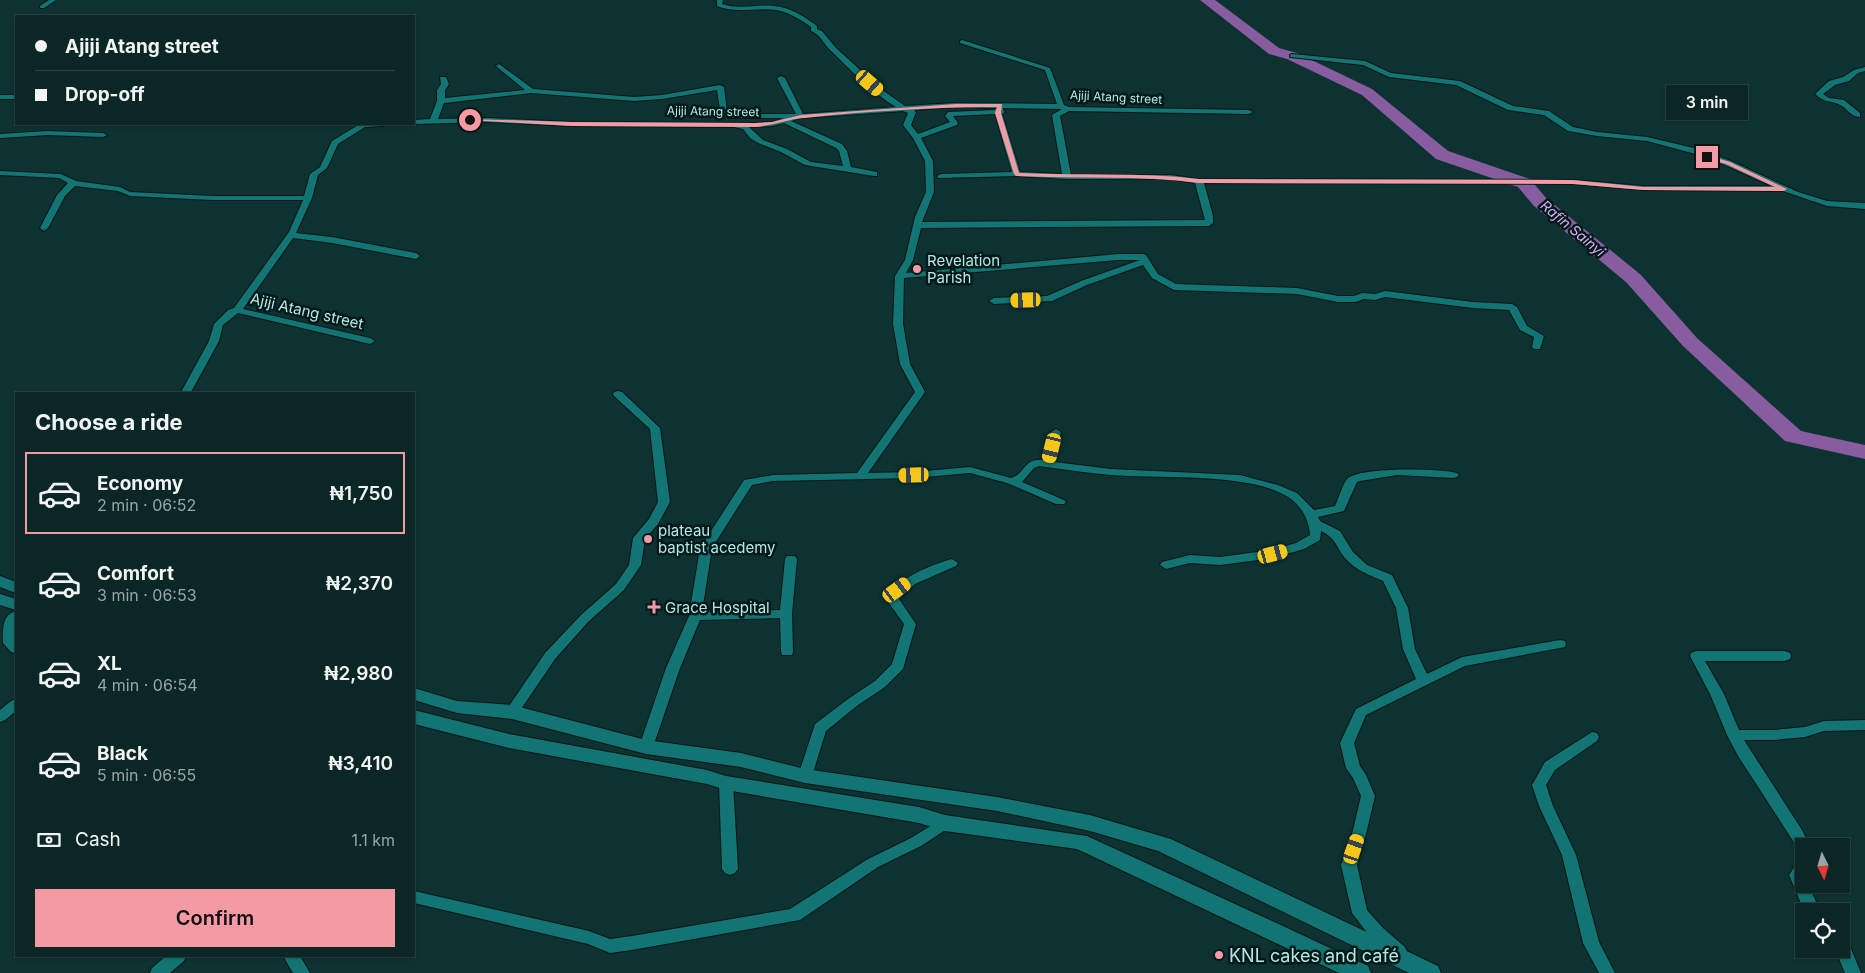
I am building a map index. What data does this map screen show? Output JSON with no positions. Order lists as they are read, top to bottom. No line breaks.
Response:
{"streets":{"street":["Ajiji Atang street"]},"water":["Rafin Sainyi"],"places":{"other":["Revelation Parish","plateau baptist acedemy","KNL cakes and café"],"health":["Grace Hospital"]},"north":"bottom","page":{"banner":["Ajiji Atang street","Drop-off"],"bubble":"3 min","heading":"Choose a ride","list":[{"name":"Economy","note":"2 min · 06:52","value":"₦1,750"},{"name":"Comfort","note":"3 min · 06:53","value":"₦2,370"},{"name":"XL","note":"4 min · 06:54","value":"₦2,980"},{"name":"Black","note":"5 min · 06:55","value":"₦3,410"}],"pay":["Cash","1.1 km"],"buttons":"Confirm"}}
